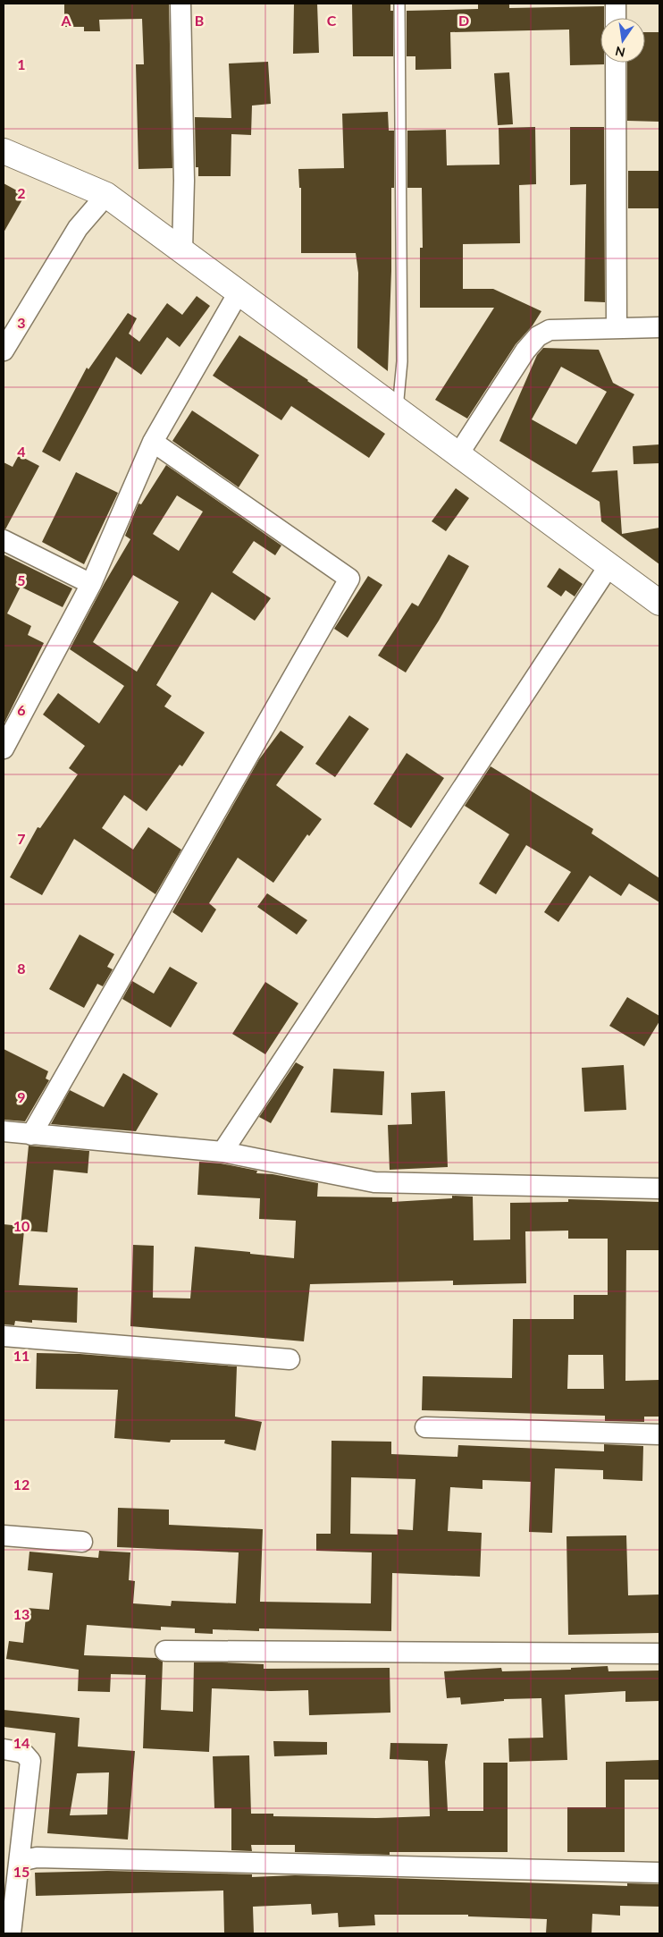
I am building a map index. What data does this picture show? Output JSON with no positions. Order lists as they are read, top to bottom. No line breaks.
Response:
{"north":"bottom","grid":{"columns":["A","B","C","D"],"rows":["1","2","3","4","5","6","7","8","9","10","11","12","13","14","15"]}}
